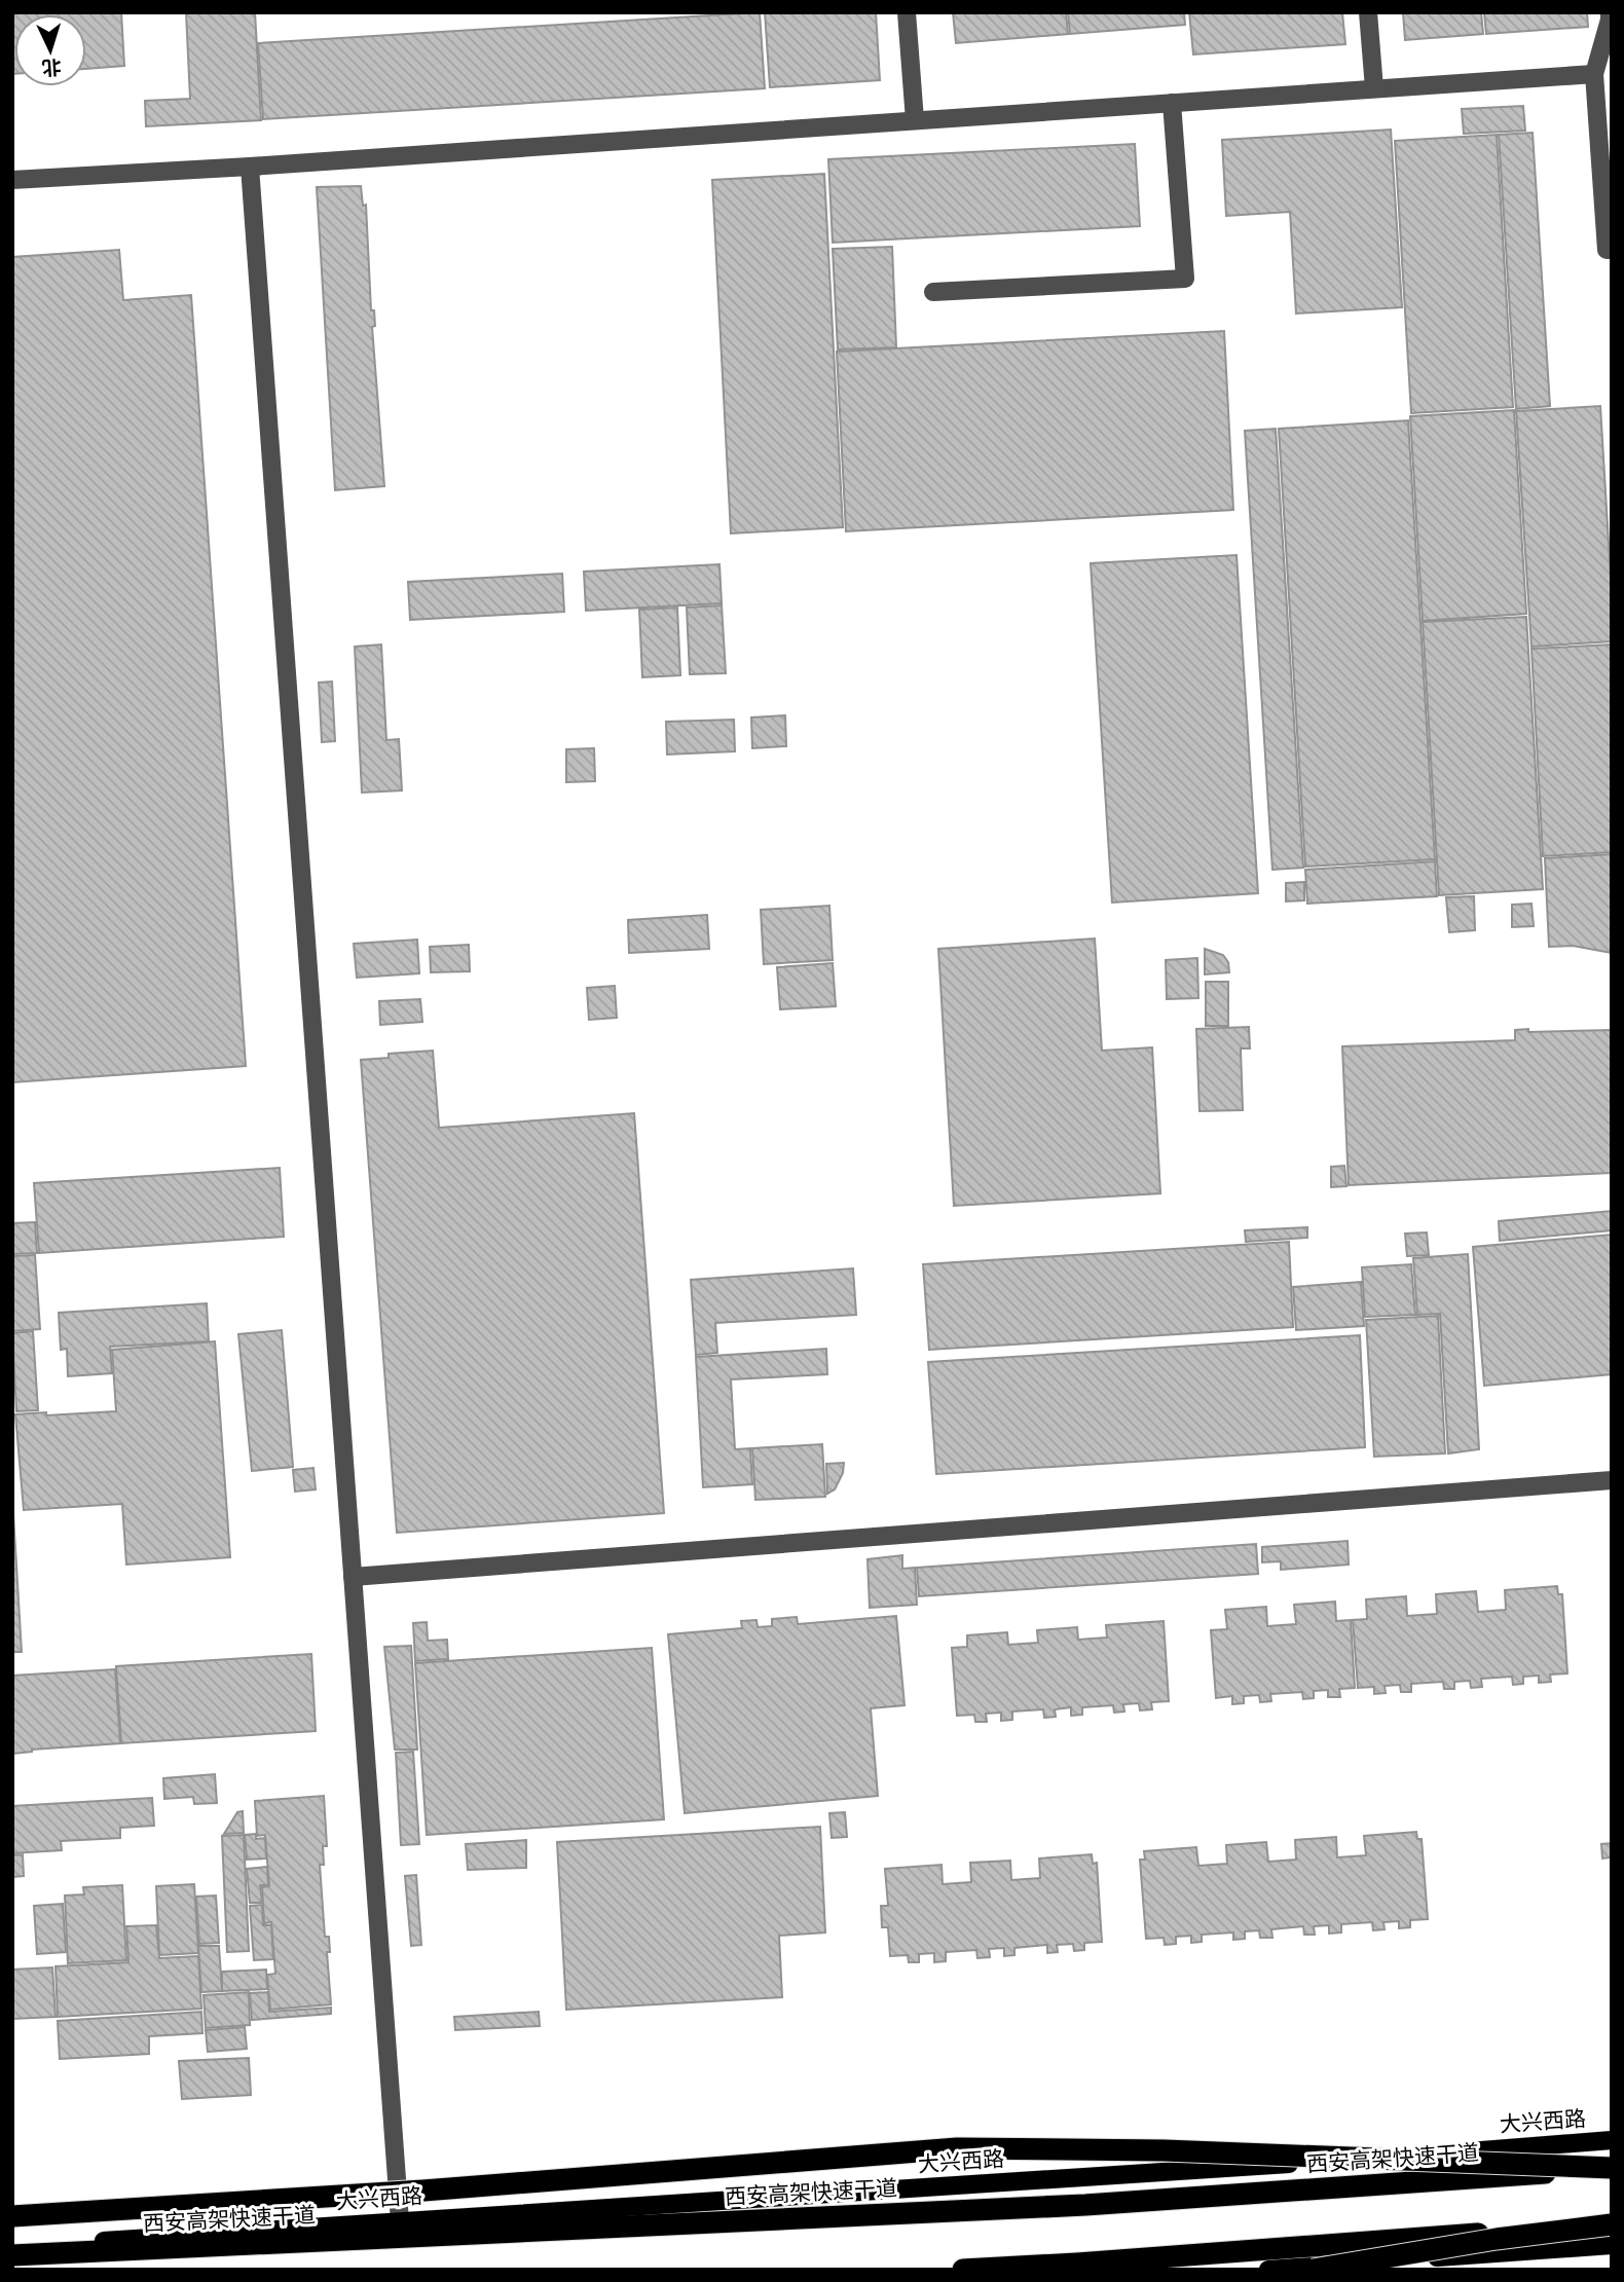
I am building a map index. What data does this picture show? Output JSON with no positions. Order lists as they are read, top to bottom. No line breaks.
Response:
{"streets":{"highway":["西安高架快速干道"],"main road":["大兴西路"]},"north":"bottom"}
